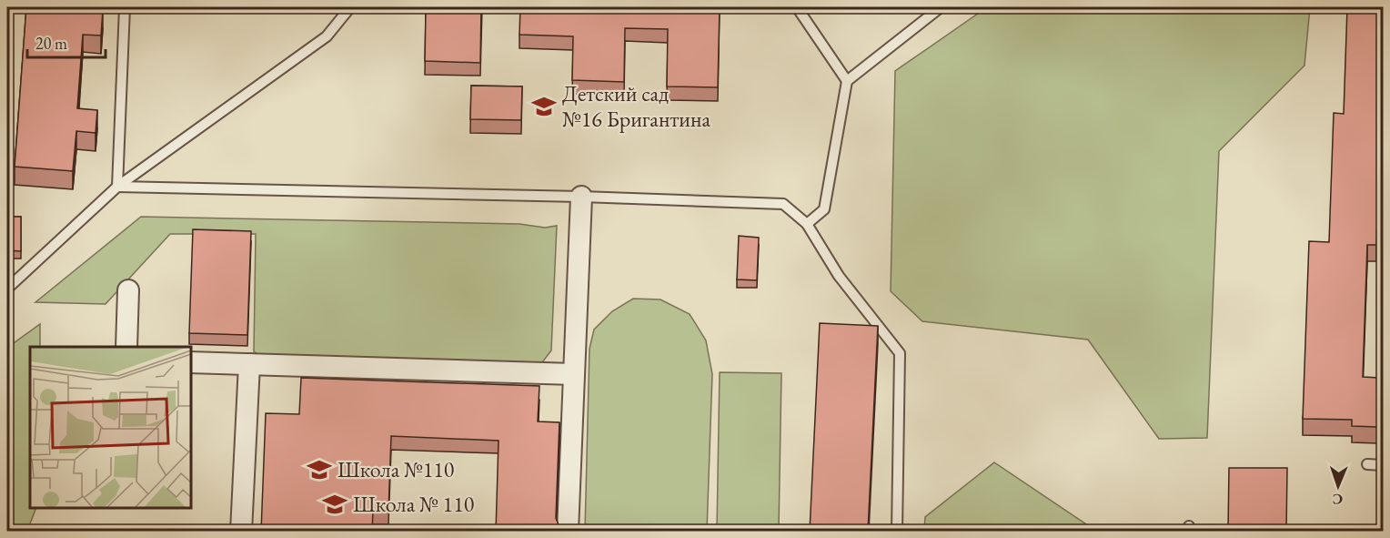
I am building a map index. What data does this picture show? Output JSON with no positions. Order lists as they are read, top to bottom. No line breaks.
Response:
{"places":{"school or university":["Детский сад №16 Бригантина","Школа №110","Школа № 110"]},"scale_bar":"20 m","north":"bottom"}
